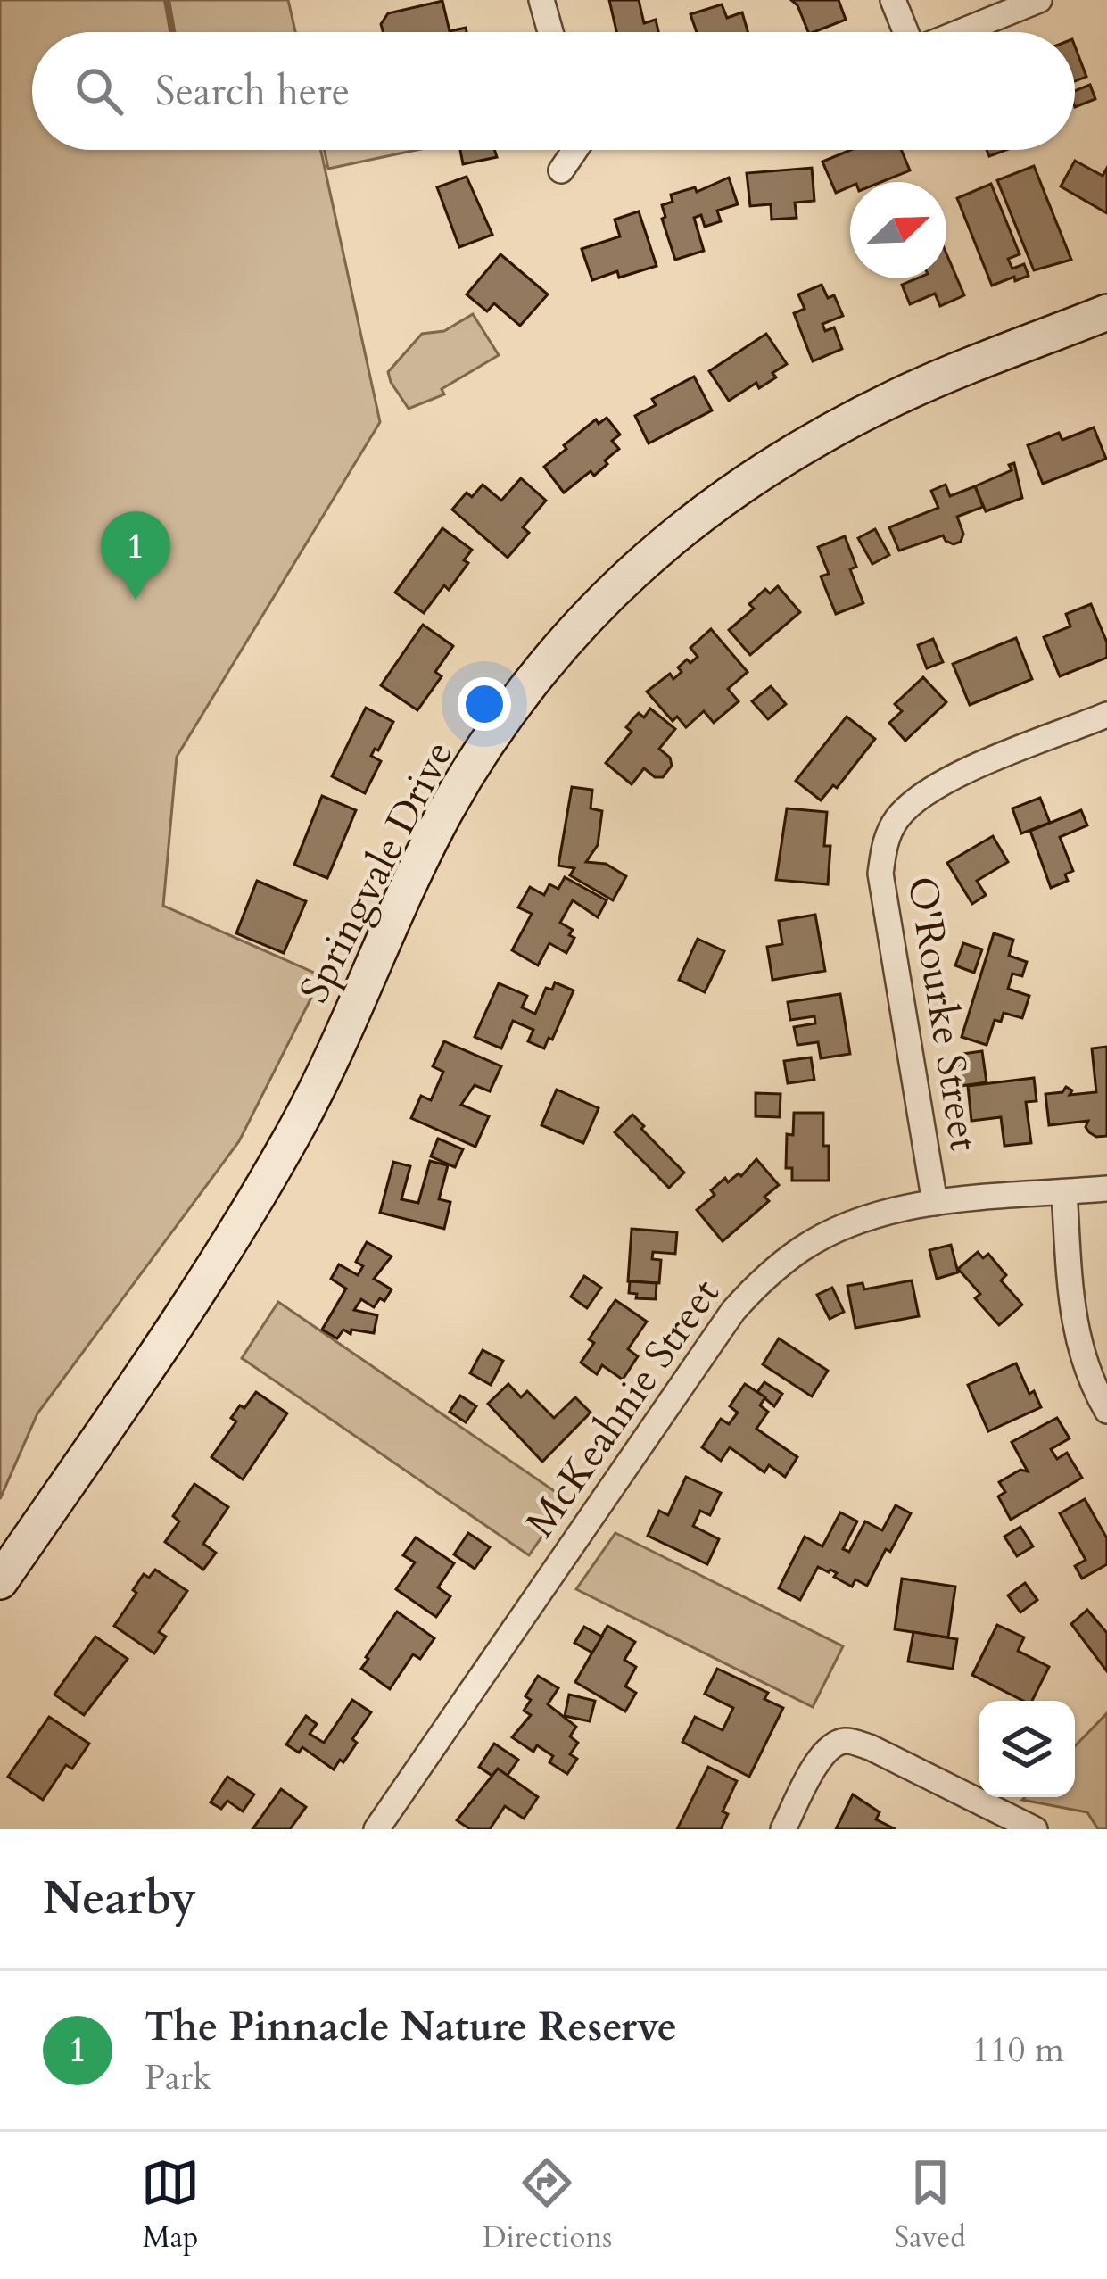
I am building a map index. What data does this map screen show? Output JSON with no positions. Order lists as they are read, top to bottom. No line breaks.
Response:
{"streets":{"main road":["Springvale Drive"],"street":["O'Rourke Street","McKeahnie Street"]},"crossings":[["O'Rourke Street","McKeahnie Street"]],"north":"top right","page":{"search":"Search here","pins":"1","heading":"Nearby","list":[{"mark":"1","name":"The Pinnacle Nature Reserve","note":"Park","value":"110 m"}],"nav":["Map","Directions","Saved"]}}
